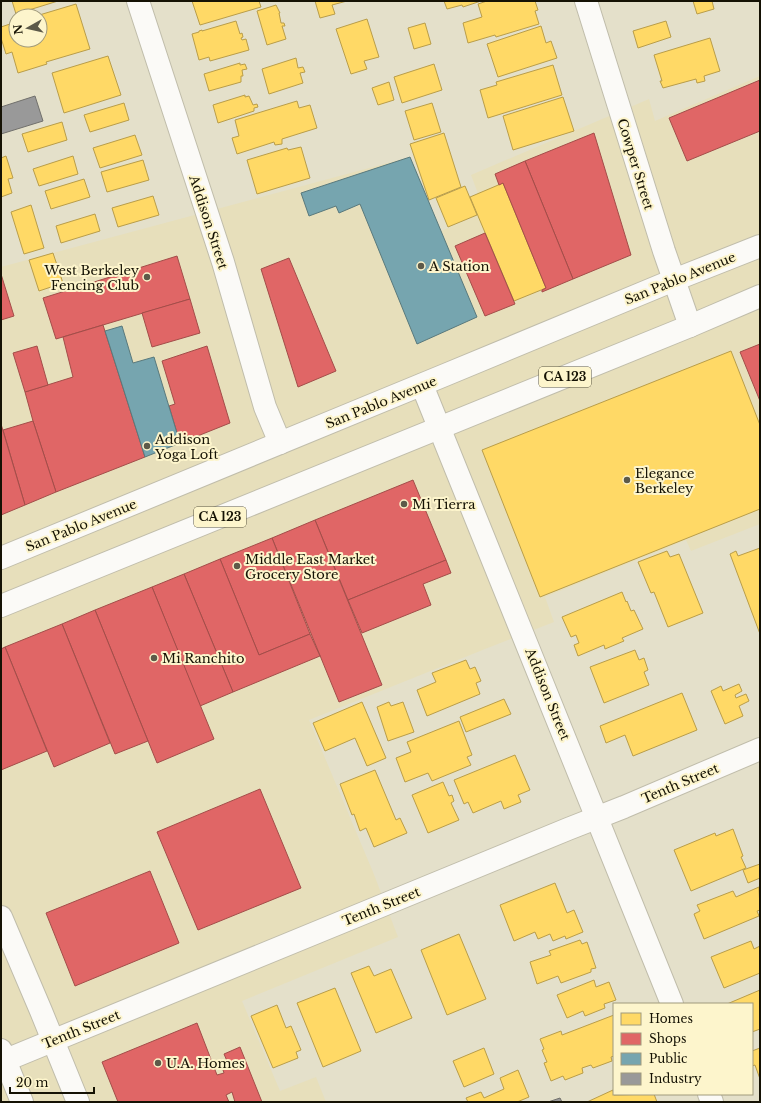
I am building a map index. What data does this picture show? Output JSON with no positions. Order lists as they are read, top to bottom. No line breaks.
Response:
{"streets":{"street":["Cowper Street","Addison Street","San Pablo Avenue","CA 123","Tenth Street"]},"crossings":[["Cowper Street","San Pablo Avenue"],["Cowper Street","CA 123"],["Addison Street","San Pablo Avenue"],["Addison Street","CA 123"],["Addison Street","Tenth Street"]],"places":["A Station","West Berkeley Fencing Club","Addison Yoga Loft","Elegance Berkeley","Mi Tierra","Middle East Market Grocery Store","Mi Ranchito","U.A. Homes"],"legend":["Homes","Shops","Public","Industry"],"scale_bar":"20 m","north":"left"}
